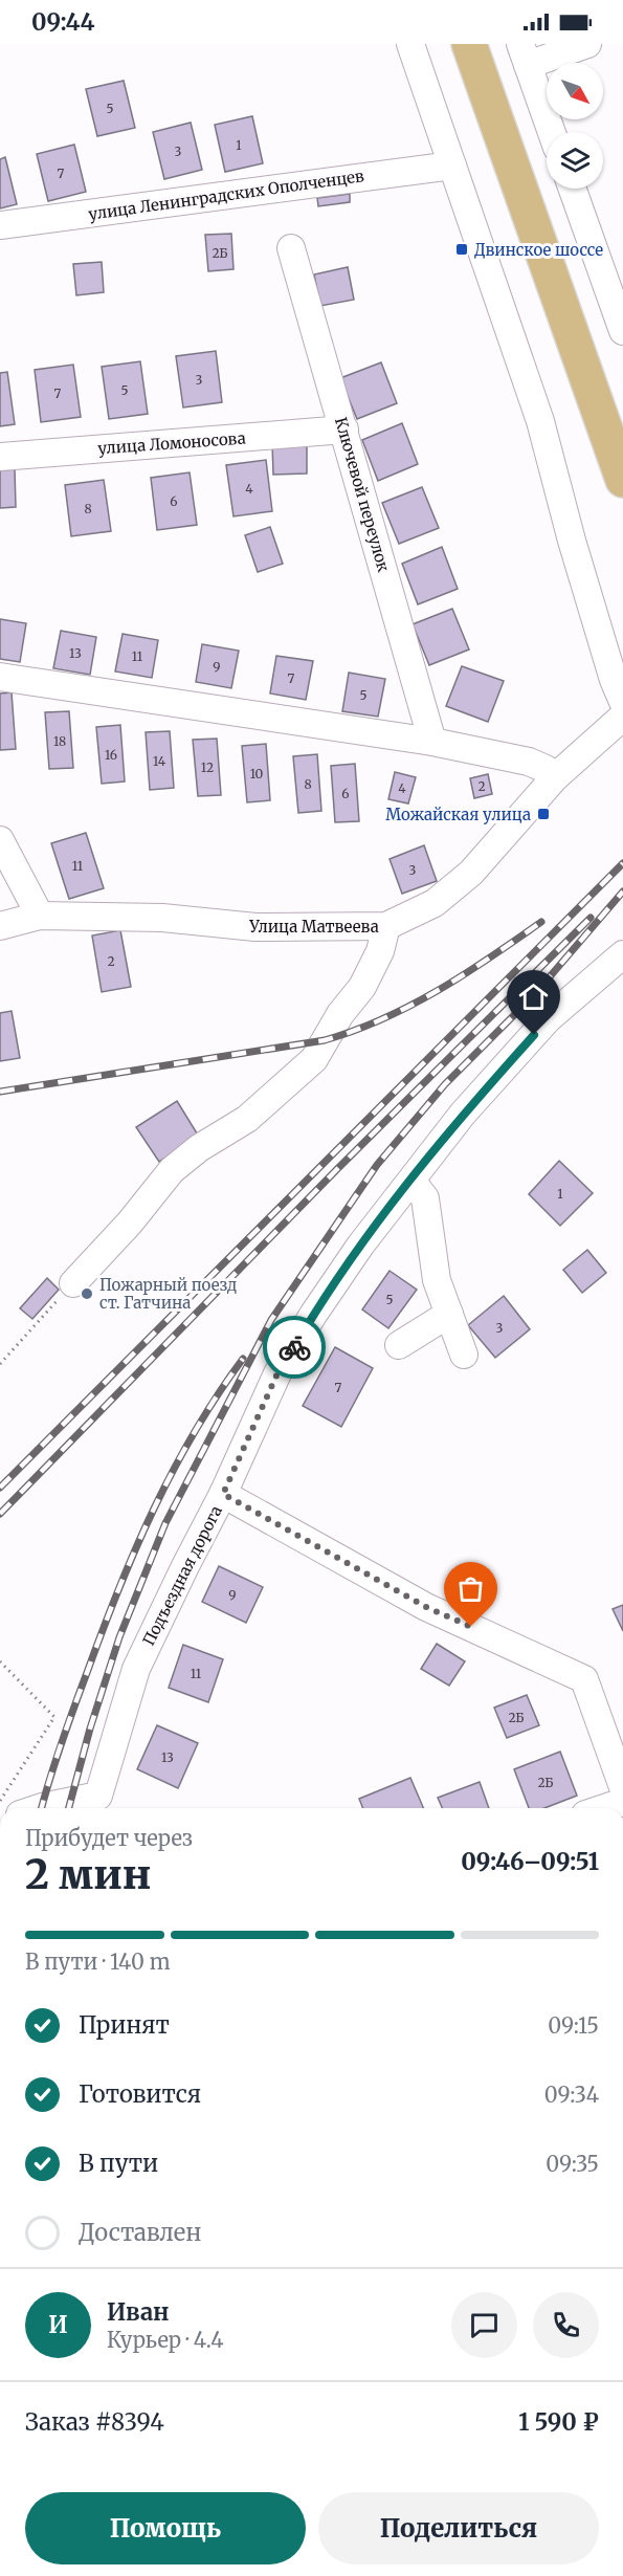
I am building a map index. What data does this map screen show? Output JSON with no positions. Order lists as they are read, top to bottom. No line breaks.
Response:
{"streets":{"street":["улица Ленинградских Ополченцев","улица Ломоносова","Ключевой переулок","Улица Матвеева","Подъездная дорога"]},"crossings":[["улица Ломоносова","Ключевой переулок"]],"places":{"transit":["Двинское шоссе","Можайская улица"],"other":["Пожарный поезд ст. Гатчина"]},"house_numbers":["5","1","3","7","2Б","3","5","7","4","6","8","13","11","9","7","5","18","16","14","12","10","8","2","4","6","11","3","2","1","5","3","7","9","11","2Б","13","2Б"],"north":"bottom right","page":{"status":"09:44","heading":["2 мин","Прибудет через","09:46–09:51"],"panel":["Иван","Курьер · 4.4","Заказ #8394","1 590 ₽"],"bar":"В пути · 140 m","list":[["Принят","09:15"],["Готовится","09:34"],["В пути","09:35"],"Доставлен"],"round":"И","buttons":["Помощь","Поделиться"]}}
